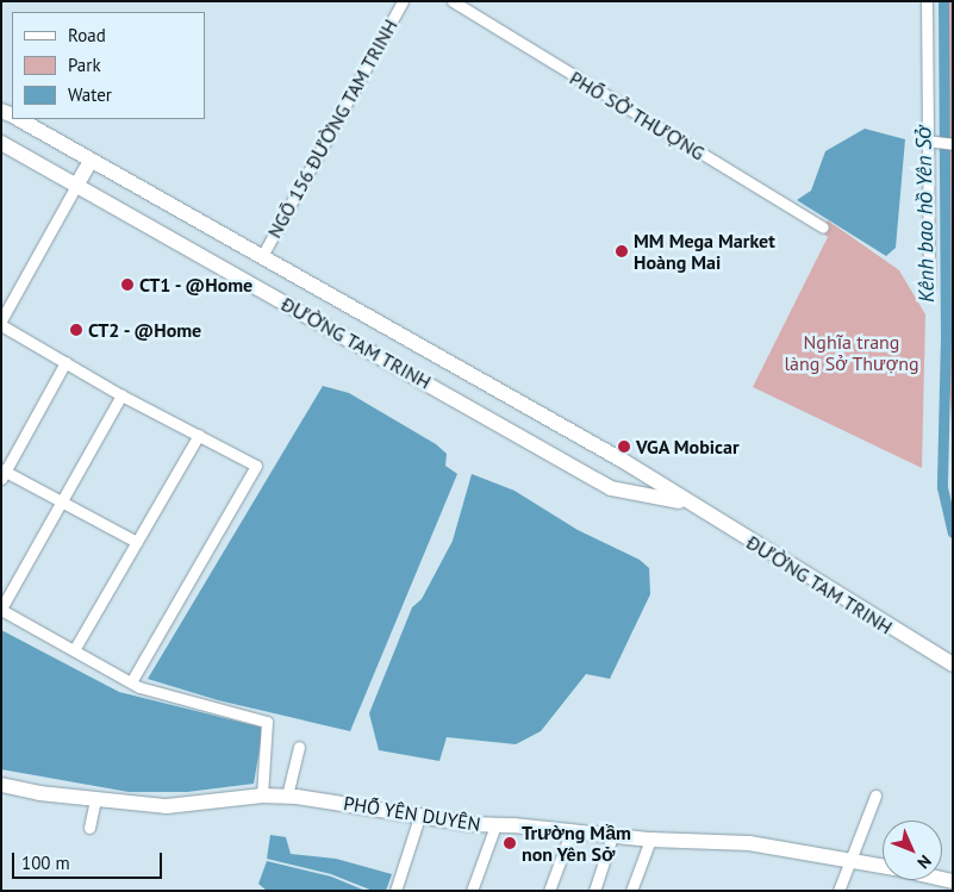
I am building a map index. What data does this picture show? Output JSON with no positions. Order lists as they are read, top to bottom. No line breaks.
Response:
{"streets":{"main road":["ĐƯỜNG TAM TRINH","PHỐ YÊN DUYÊN"],"street":["PHỐ SỞ THƯỢNG","NGÕ 156 ĐƯỜNG TAM TRINH"]},"crossings":[["NGÕ 156 ĐƯỜNG TAM TRINH","ĐƯỜNG TAM TRINH"]],"water":["Kênh bao hồ Yên Sở"],"parks":["Nghĩa trang làng Sở Thượng"],"places":["MM Mega Market Hoàng Mai","CT1 - @Home","CT2 - @Home","VGA Mobicar","Trường Mầm non Yên Sở"],"legend":["Road","Park","Water"],"scale_bar":"100 m","north":"bottom right"}
